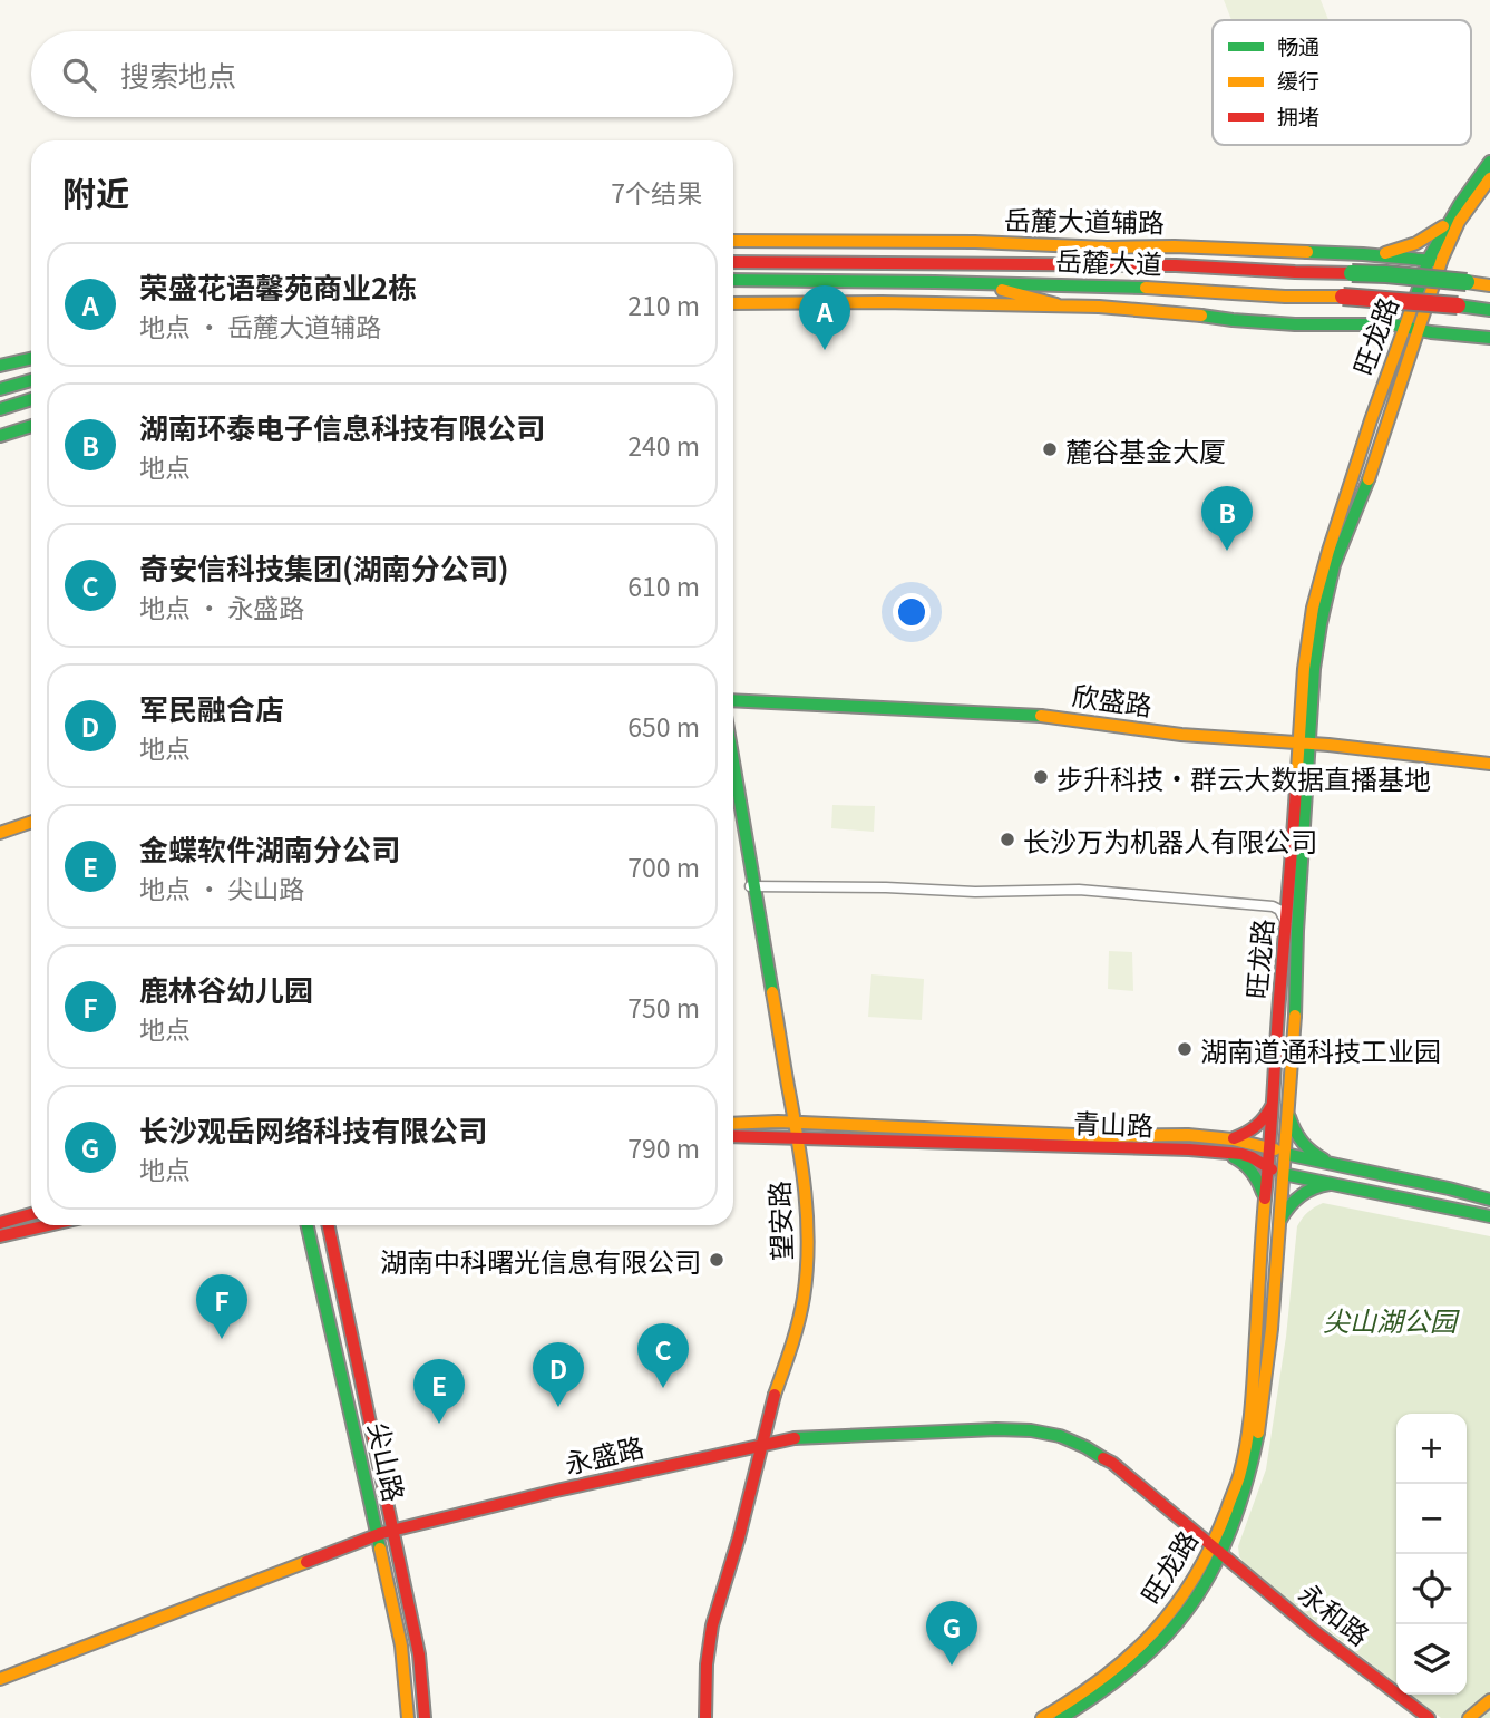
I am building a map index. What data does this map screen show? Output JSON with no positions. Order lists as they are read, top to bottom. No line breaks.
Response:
{"streets":{"main road":["岳麓大道辅路","岳麓大道","旺龙路","欣盛路","青山路","望安路","永盛路","尖山路","永和路"]},"crossings":[["岳麓大道辅路","旺龙路"],["旺龙路","欣盛路"],["旺龙路","青山路"],["旺龙路","永盛路"],["旺龙路","永和路"],["青山路","望安路"],["望安路","永盛路"],["永盛路","尖山路"],["永盛路","永和路"]],"parks":["尖山湖公园"],"places":["麓谷基金大厦","步升科技·群云大数据直播基地","长沙万为机器人有限公司","湖南道通科技工业园","湖南中科曙光信息有限公司"],"legend":["畅通","缓行","拥堵"],"page":{"search":"搜索地点","heading":["附近","7个结果"],"list":[{"mark":"A","name":"荣盛花语馨苑商业2栋","note":"地点 · 岳麓大道辅路","value":"210 m"},{"mark":"B","name":"湖南环泰电子信息科技有限公司","note":"地点","value":"240 m"},{"mark":"C","name":"奇安信科技集团(湖南分公司)","note":"地点 · 永盛路","value":"610 m"},{"mark":"D","name":"军民融合店","note":"地点","value":"650 m"},{"mark":"E","name":"金蝶软件湖南分公司","note":"地点 · 尖山路","value":"700 m"},{"mark":"F","name":"鹿林谷幼儿园","note":"地点","value":"750 m"},{"mark":"G","name":"长沙观岳网络科技有限公司","note":"地点","value":"790 m"}],"pins":["A","B","F","C","D","E","G"],"map_buttons":["+","−"]}}
